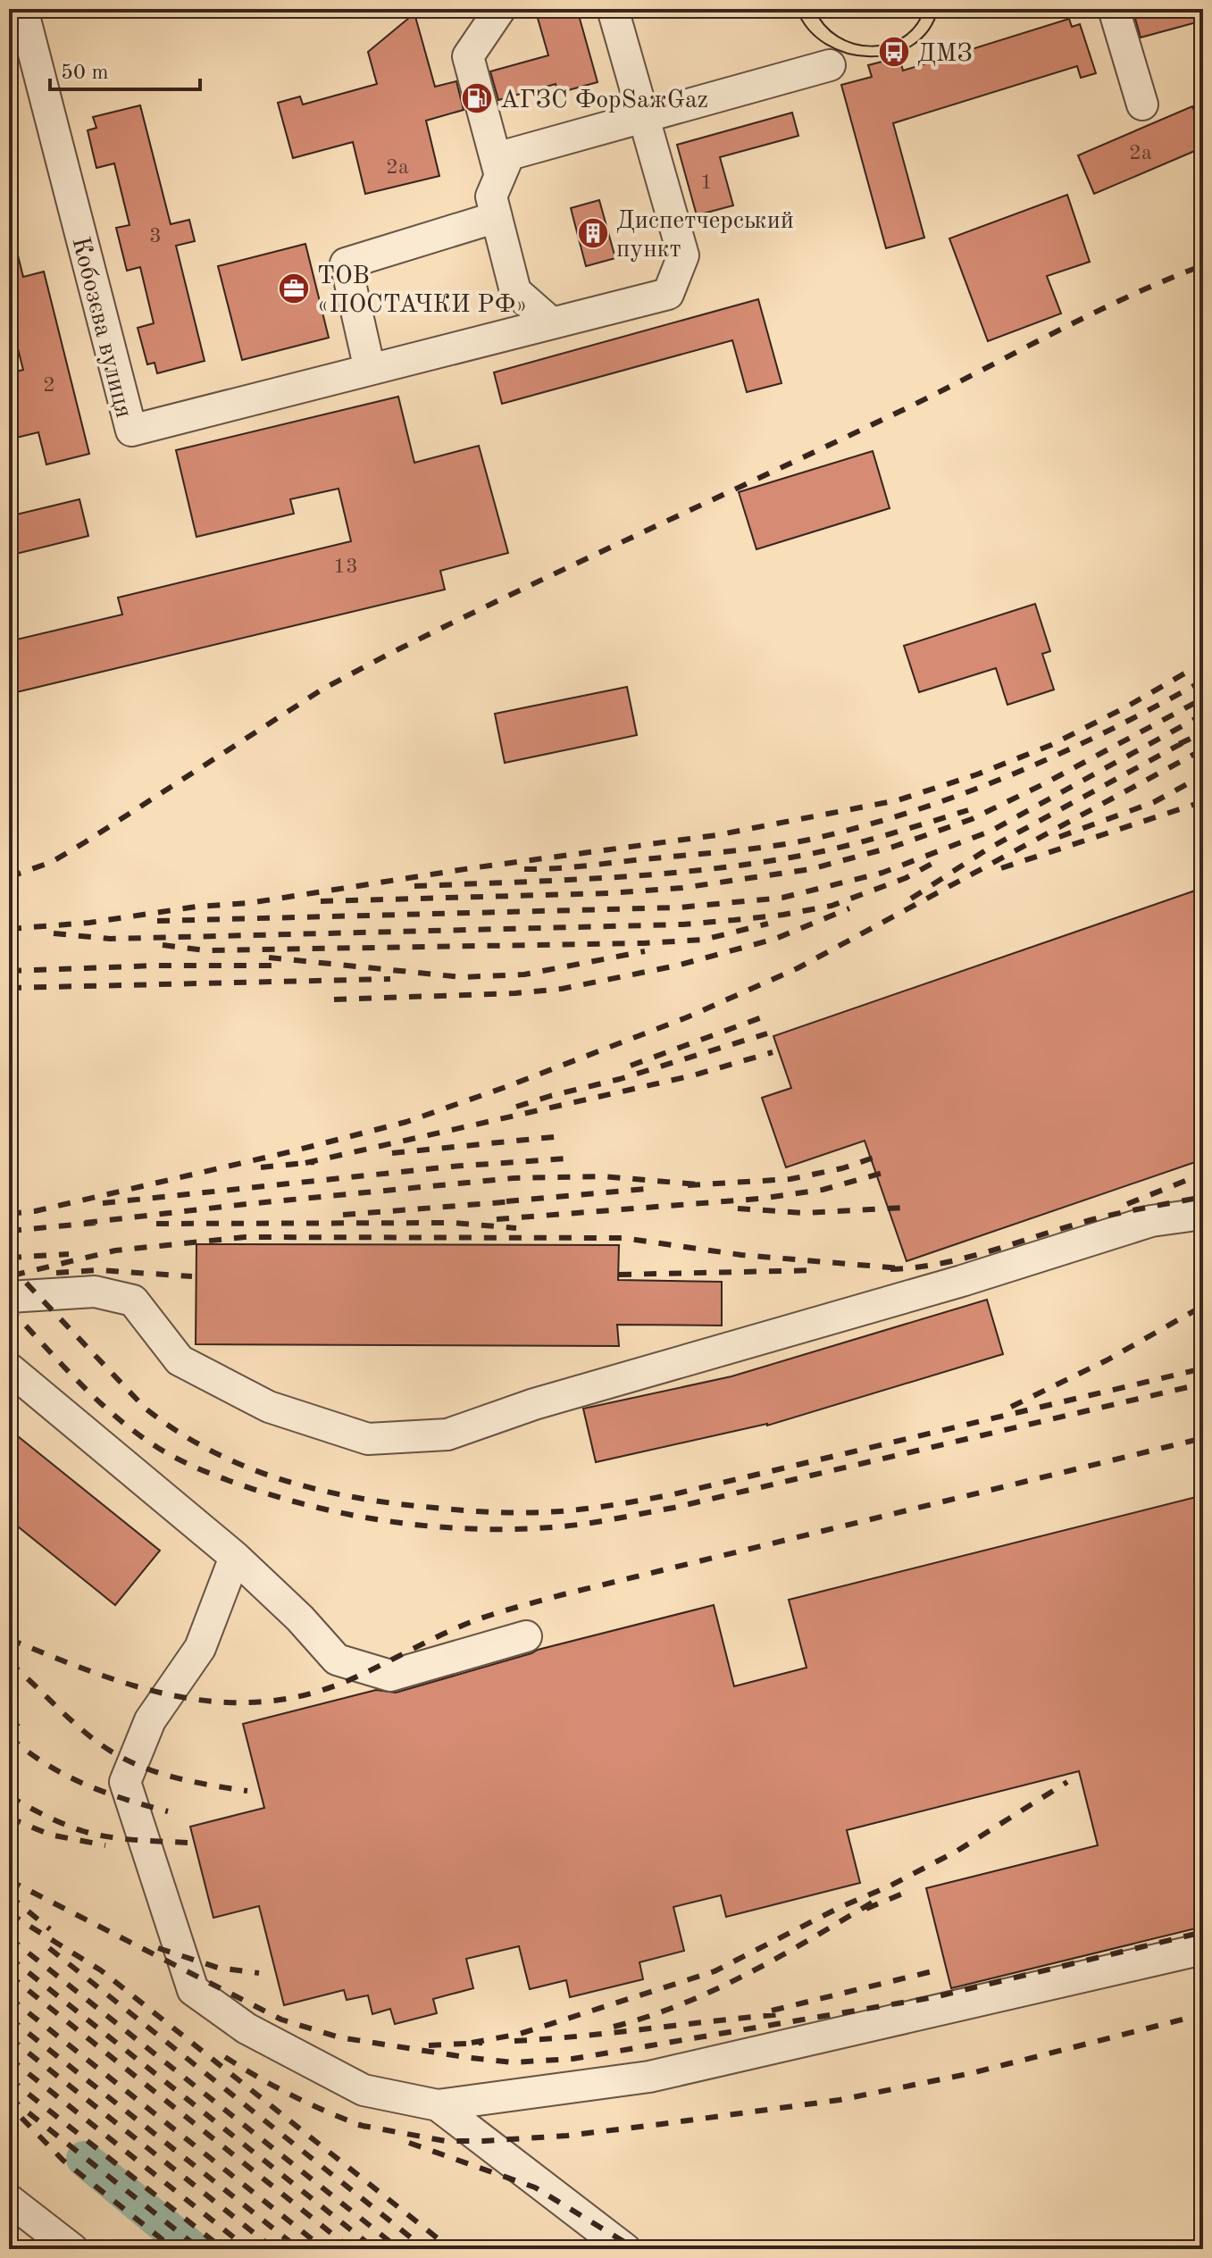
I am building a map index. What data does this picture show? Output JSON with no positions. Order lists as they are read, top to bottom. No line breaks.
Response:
{"streets":{"street":["Кобозєва вулиця"]},"places":{"bus stop":["ДМЗ"],"fuel station":["АГЗС ФорSажGaz"],"building":["Диспетчерський пункт"],"office":["ТОВ «ПОСТАЧКИ РФ»"]},"house_numbers":["2а","2а","1","3","2","13"],"scale_bar":"50 m"}
